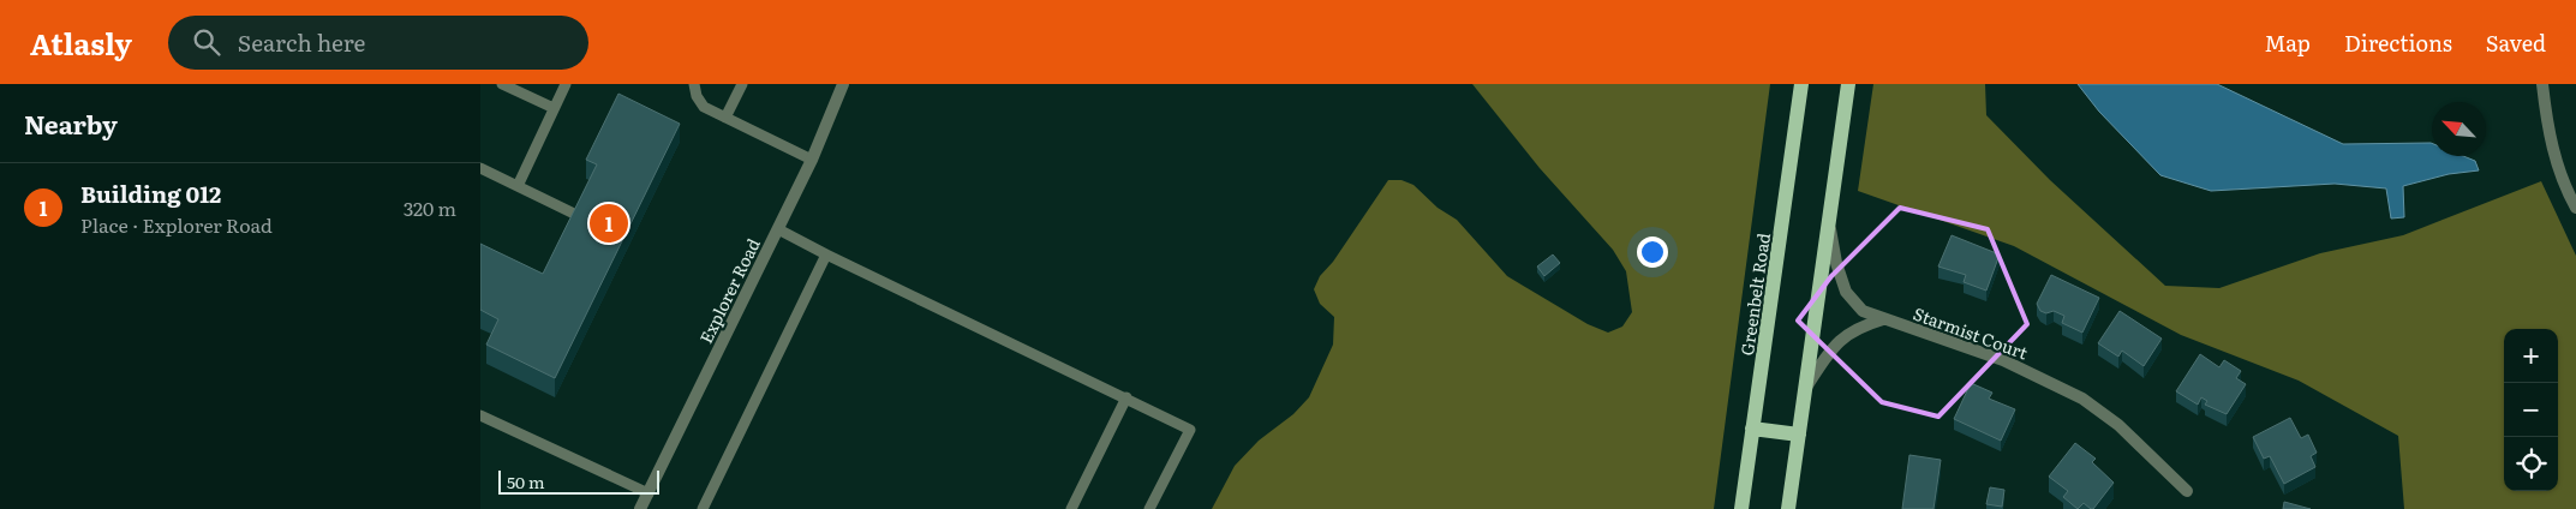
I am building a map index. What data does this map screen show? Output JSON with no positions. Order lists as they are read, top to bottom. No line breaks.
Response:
{"streets":{"main road":["Greenbelt Road"],"street":["Explorer Road","Starmist Court"]},"scale_bar":"50 m","north":"top left","page":{"header":"Atlasly","search":"Search here","nav":["Map","Directions","Saved"],"heading":"Nearby","list":[{"mark":"1","name":"Building 012","note":"Place · Explorer Road","value":"320 m"}],"pins":"1","map_buttons":["+","−"],"scale":"50 m"}}
